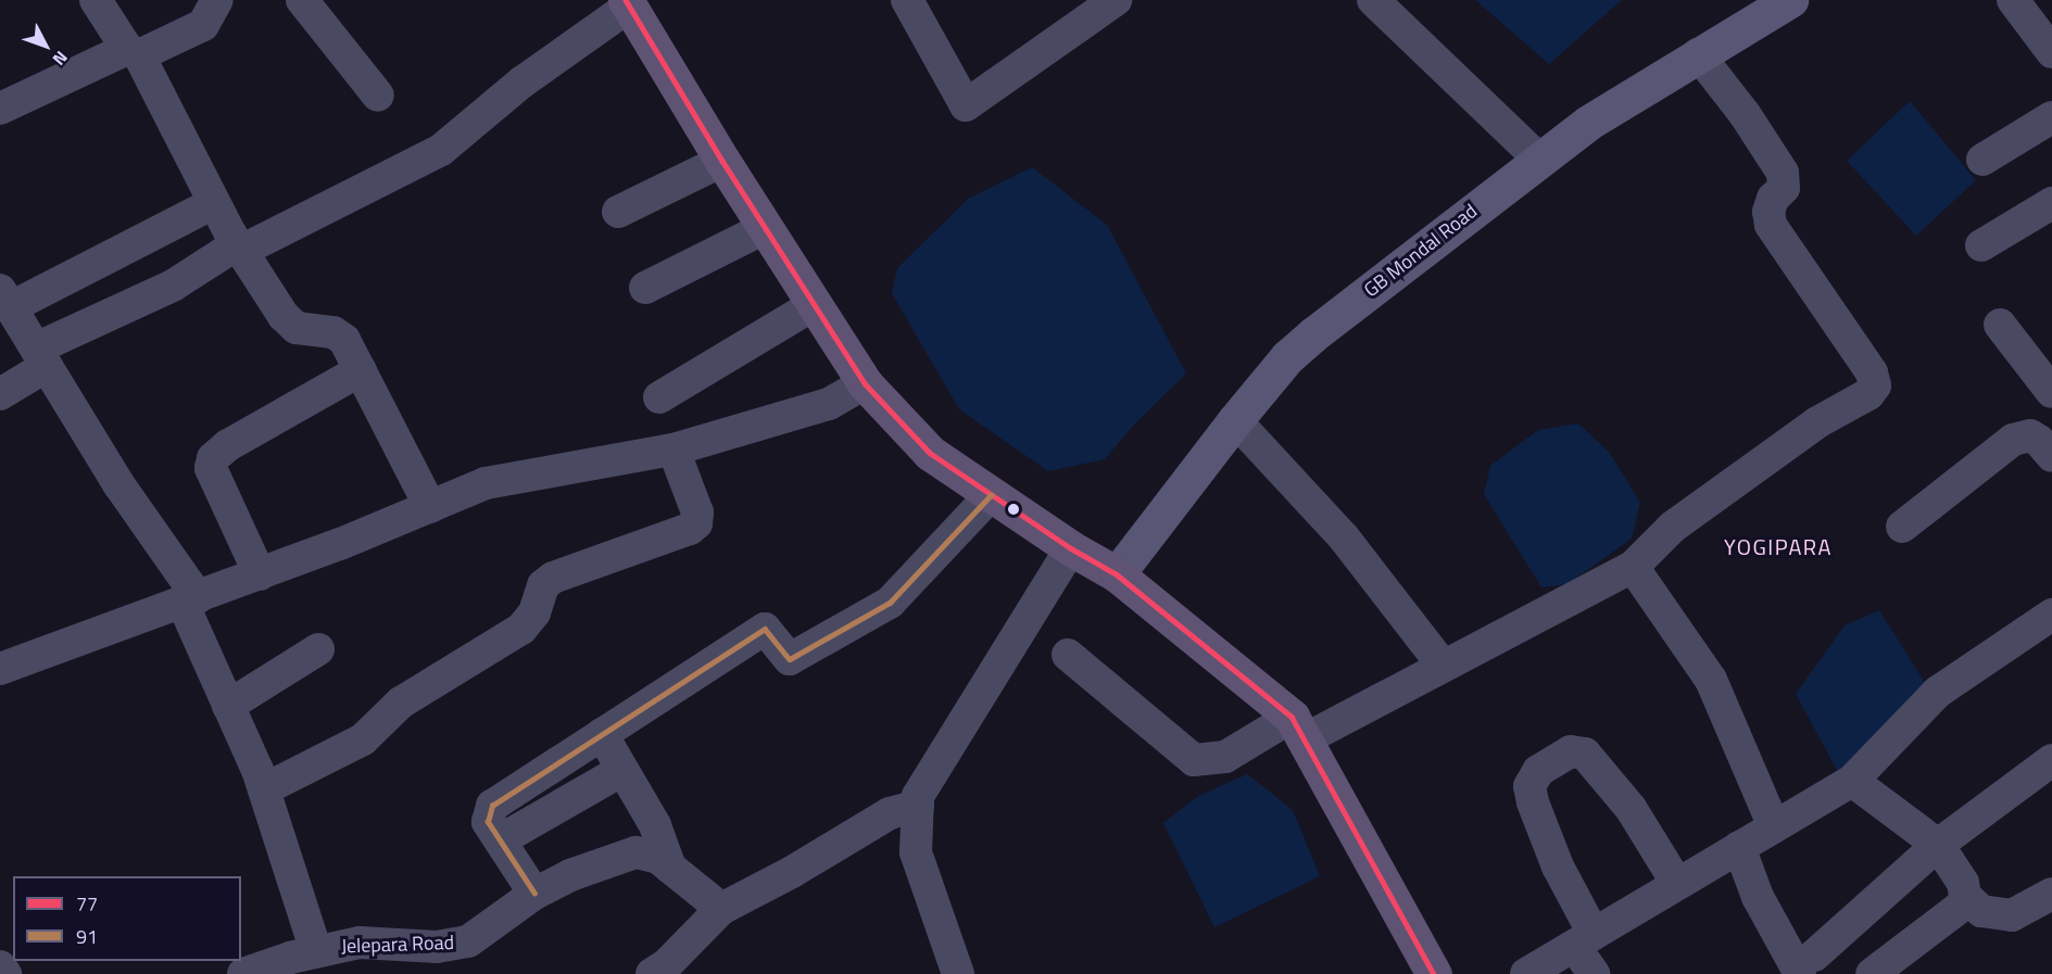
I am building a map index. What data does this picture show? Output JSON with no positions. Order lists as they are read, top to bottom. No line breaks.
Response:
{"streets":{"street":["GB Mondal Road","Jelepara Road"]},"districts":["YOGIPARA"],"lines":["transit line 77","transit line 91"],"legend":["77","91"],"north":"bottom right"}
